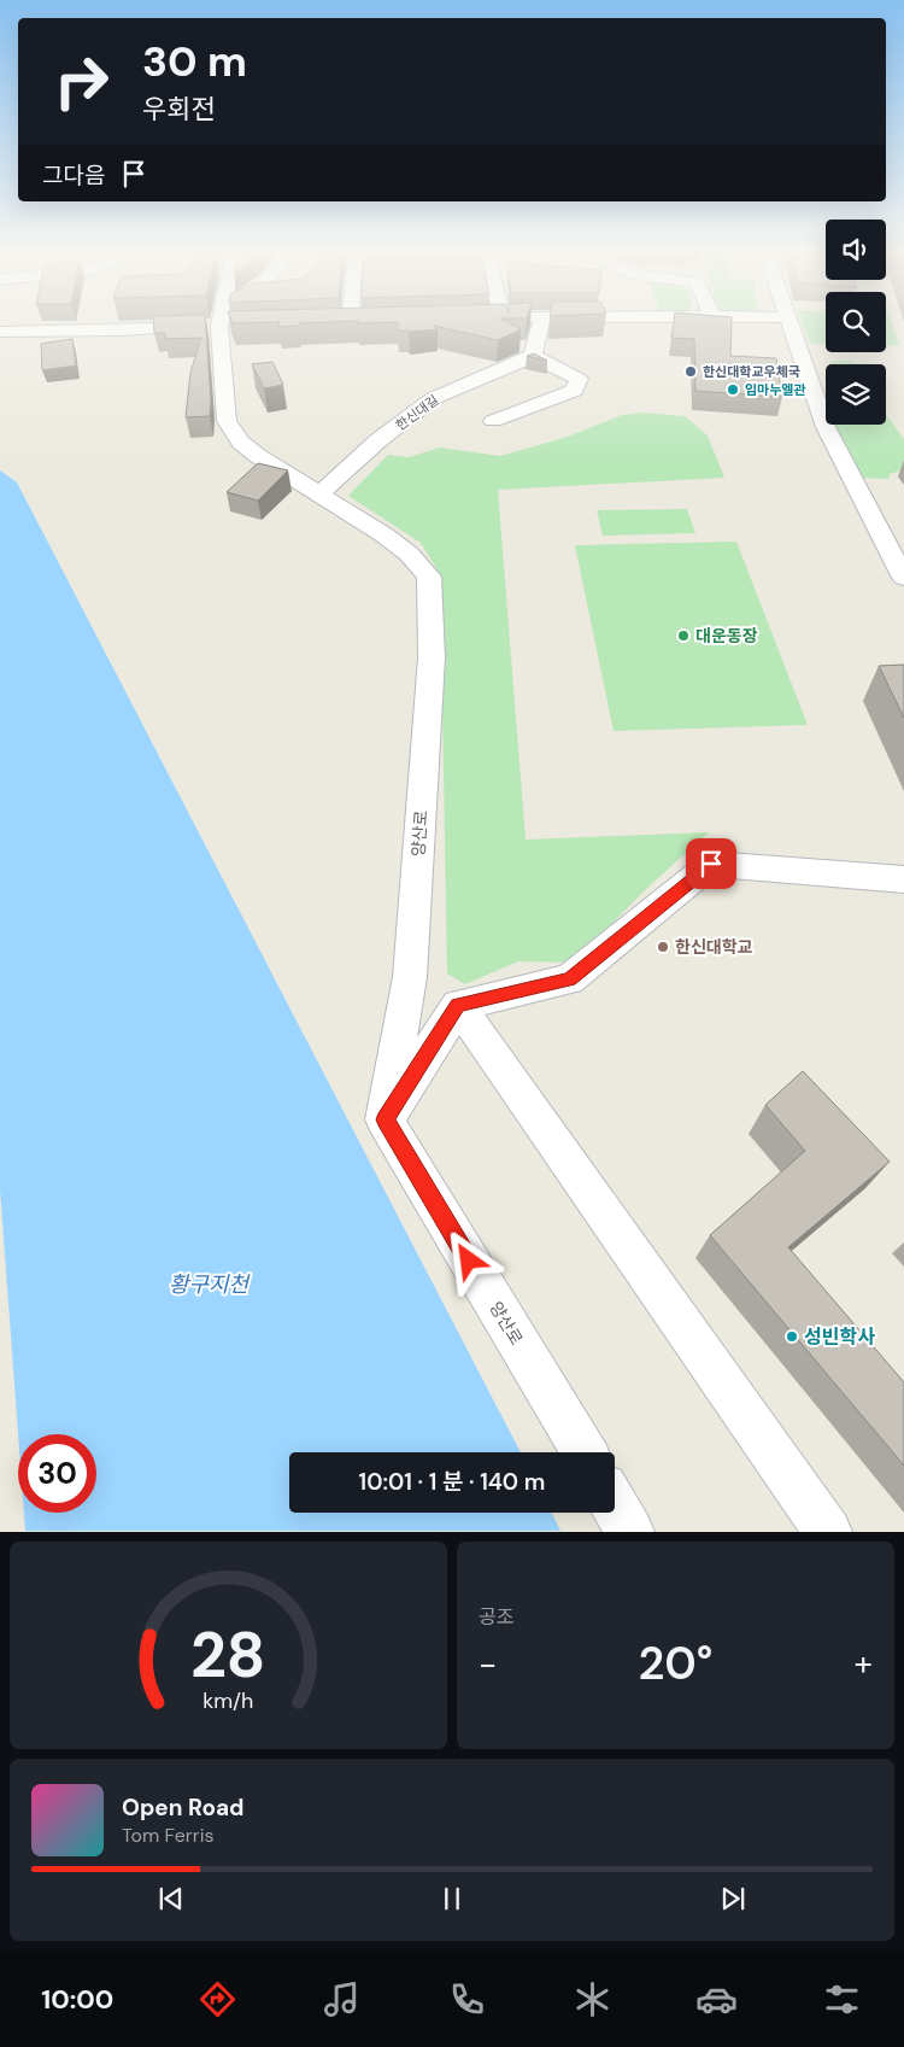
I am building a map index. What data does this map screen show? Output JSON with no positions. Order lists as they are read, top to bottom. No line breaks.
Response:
{"streets":{"street":["한신대길","양산로"]},"crossings":[["한신대길","양산로"]],"water":["황구지천"],"places":["한신대학교우체국","임마누엘관","대운동장","한신대학교","성빈학사"],"page":{"turn":["30 m","우회전"],"then":"그다음","limit":"30","trip":"10:01 · 1 분 · 140 m","tile":"공조","heat":["−","20°","+"],"song":["Open Road","Tom Ferris"],"tabs":"10:00","gauge":["28","km/h"]}}
